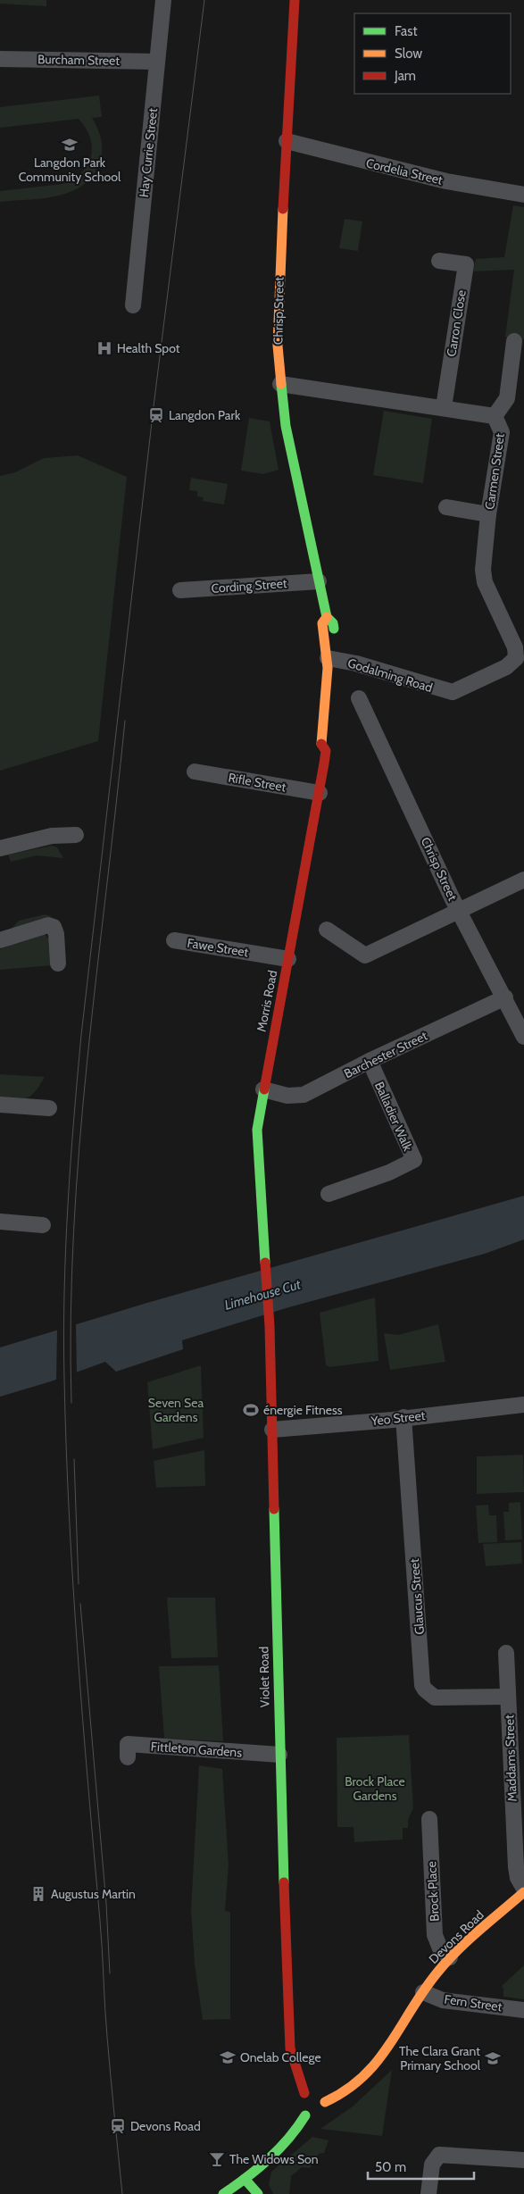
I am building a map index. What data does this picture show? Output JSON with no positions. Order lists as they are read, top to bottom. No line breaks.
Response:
{"streets":{"street":["Burcham Street","Hay Currie Street","Cordelia Street","Chrisp Street","Carron Close","Carmen Street","Cording Street","Godalming Road","Rifle Street","Fawe Street","Morris Road","Barchester Street","Balladier Walk","Yeo Street","Glaucus Street","Violet Road","Fittleton Gardens","Maddams Street","Brock Place","Devons Road","Fern Street"]},"crossings":[["Burcham Street","Hay Currie Street"],["Cordelia Street","Chrisp Street"],["Chrisp Street","Carmen Street"],["Chrisp Street","Cording Street"],["Chrisp Street","Godalming Road"],["Chrisp Street","Morris Road"],["Chrisp Street","Barchester Street"],["Carron Close","Carmen Street"],["Carmen Street","Godalming Road"],["Rifle Street","Morris Road"],["Fawe Street","Morris Road"],["Morris Road","Barchester Street"],["Morris Road","Violet Road"],["Barchester Street","Balladier Walk"],["Yeo Street","Glaucus Street"],["Yeo Street","Violet Road"],["Glaucus Street","Maddams Street"],["Violet Road","Fittleton Gardens"],["Brock Place","Devons Road"],["Devons Road","Fern Street"]],"water":["Limehouse Cut"],"parks":["Seven Sea Gardens","Brock Place Gardens"],"places":{"school or university":["Langdon Park Community School","Onelab College","The Clara Grant Primary School"],"hospital":["Health Spot"],"station":["Langdon Park","Devons Road"],"sports":["énergie Fitness"],"building":["Augustus Martin"],"bar":["The Widows Son"]},"legend":["Fast","Slow","Jam"],"scale_bar":"50 m"}
